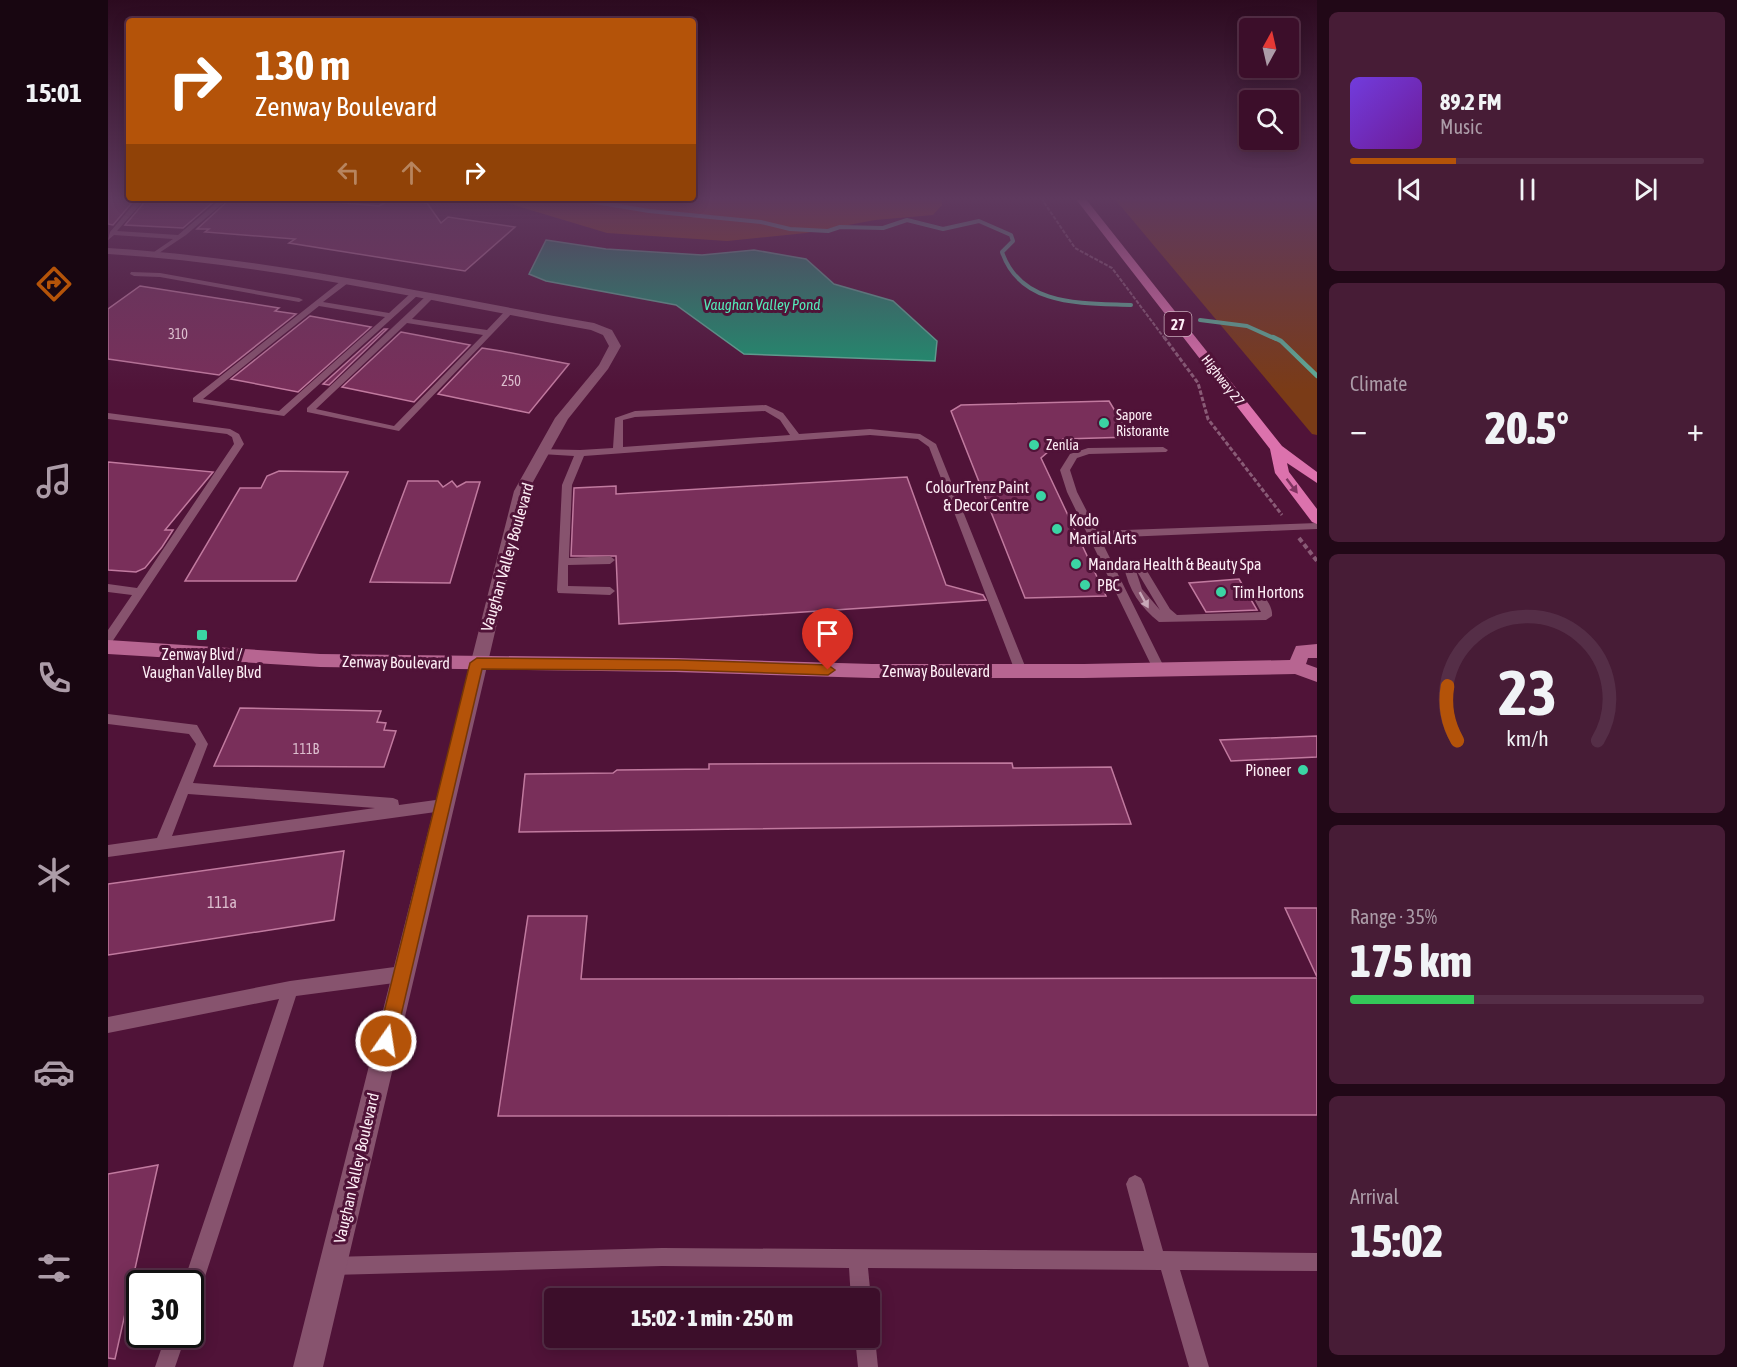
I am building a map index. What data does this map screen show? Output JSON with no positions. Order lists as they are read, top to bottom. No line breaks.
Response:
{"streets":{"main road":["27","Highway 27"],"street":["Vaughan Valley Boulevard","Zenway Boulevard"]},"crossings":[["Vaughan Valley Boulevard","Zenway Boulevard"]],"water":["Vaughan Valley Pond"],"places":{"other":["Sapore Ristorante","Zenlia","ColourTrenz Paint & Decor Centre","Kodo Martial Arts","Mandara Health & Beauty Spa","PBC","Tim Hortons","Pioneer"],"transit":["Zenway Blvd / Vaughan Valley Blvd"]},"house_numbers":["310","250","111B","111a"],"north":"top","page":{"tabs":"15:01","turn":["130 m","Zenway Boulevard"],"song":["89.2 FM","Music"],"tile":["Climate",["Range · 35%","175 km"],["Arrival","15:02"]],"heat":["−","20.5°","+"],"limit":"30","trip":"15:02 · 1 min · 250 m","gauge":["23","km/h"]}}
